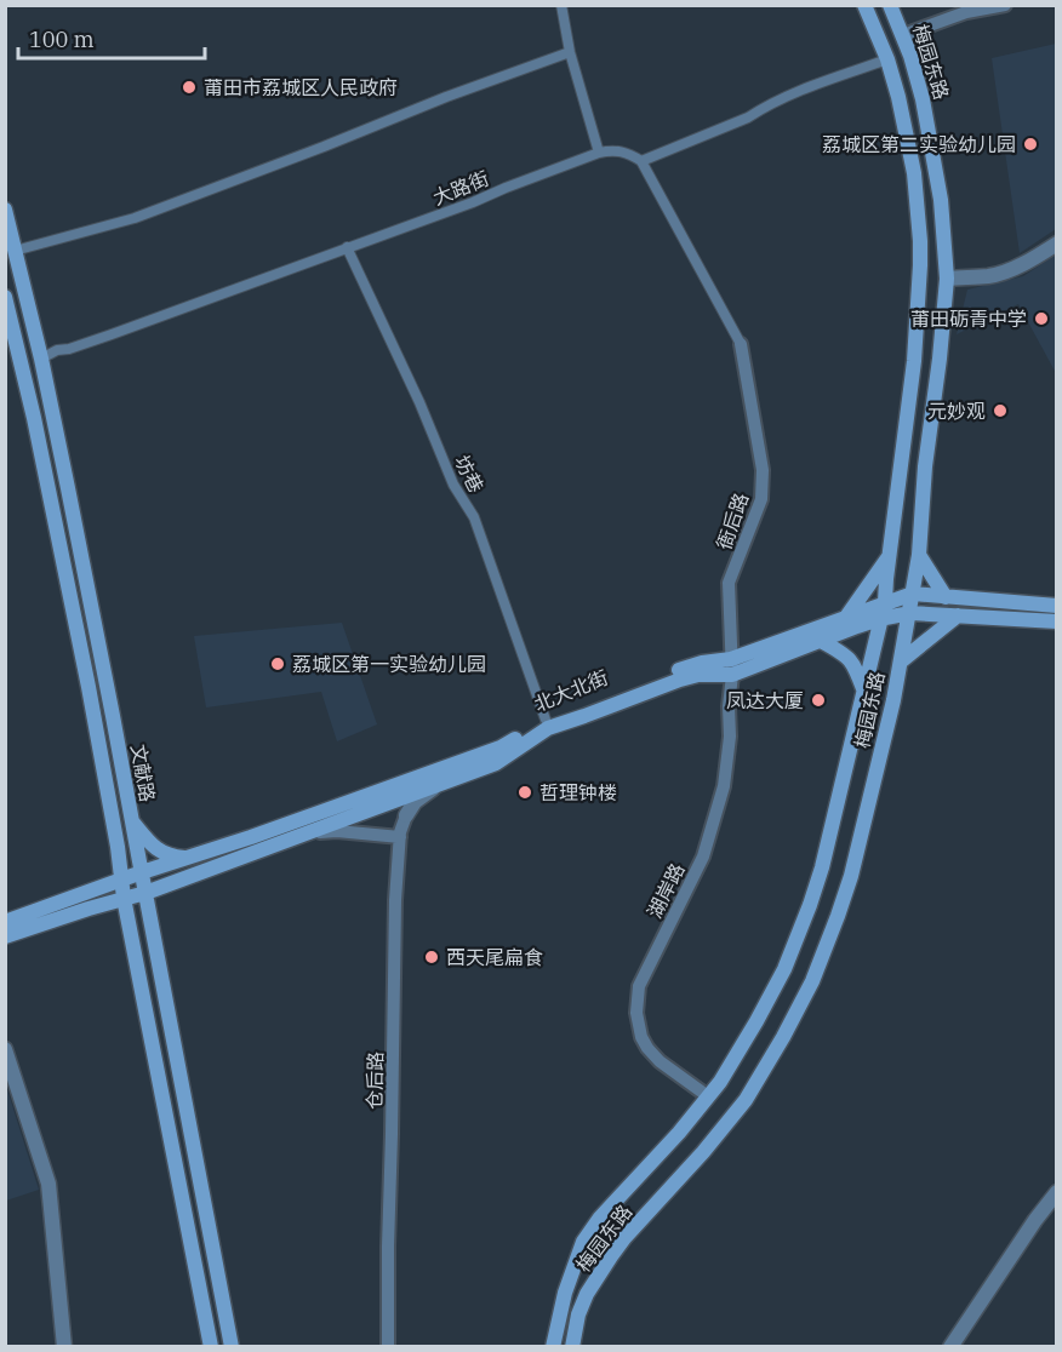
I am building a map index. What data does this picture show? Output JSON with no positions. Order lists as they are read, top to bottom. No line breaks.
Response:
{"streets":{"main road":["梅园东路","北大北街","文献路"],"street":["大路街","坊巷","衙后路","湖岸路","仓后路"]},"crossings":[["梅园东路","北大北街"],["梅园东路","湖岸路"],["大路街","坊巷"],["大路街","文献路"],["坊巷","北大北街"],["衙后路","北大北街"],["衙后路","湖岸路"],["北大北街","文献路"],["北大北街","湖岸路"]],"places":["莆田市荔城区人民政府","荔城区第二实验幼儿园","莆田砺青中学","元妙观","荔城区第一实验幼儿园","凤达大厦","哲理钟楼","西天尾扁食"],"scale_bar":"100 m"}
